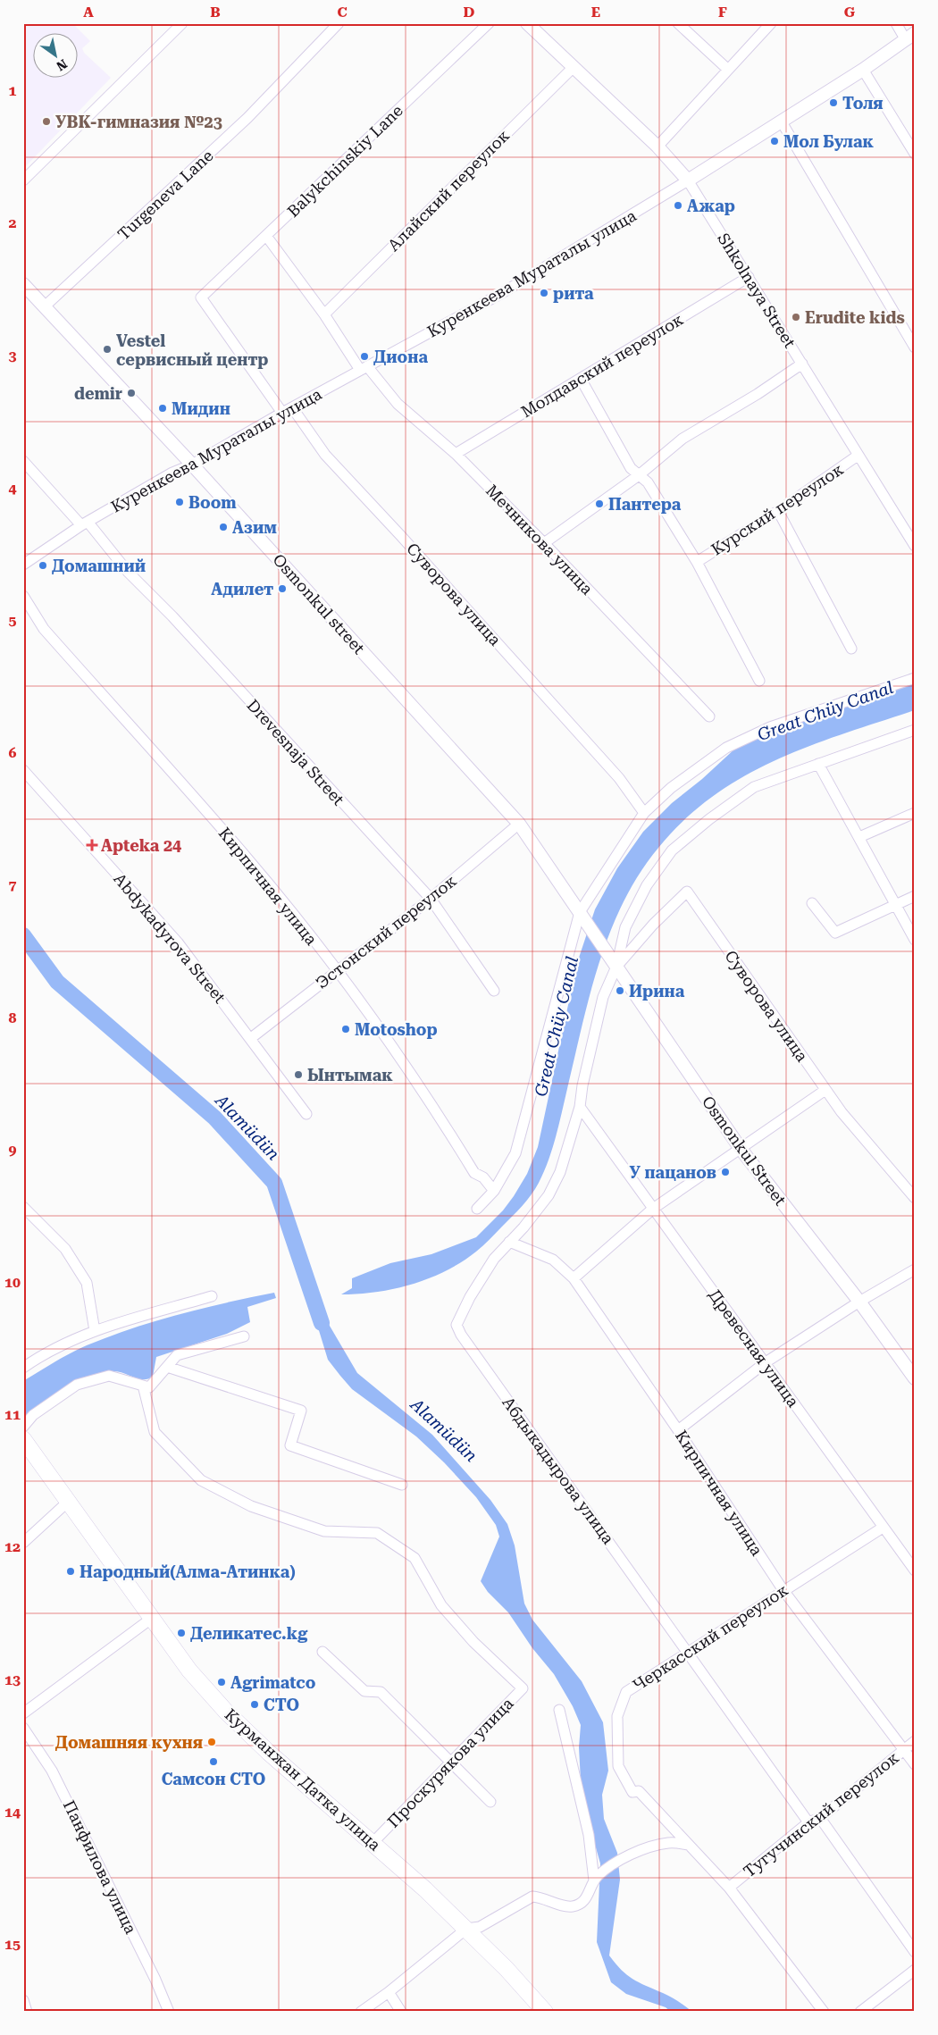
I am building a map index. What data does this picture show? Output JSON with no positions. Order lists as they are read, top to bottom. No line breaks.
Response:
{"streets":{"main road":["Курманжан Датка улица"],"street":["Balykchinskiy Lane","Алайский переулок","Turgeneva Lane","Куренкеева Мураталы улица","Shkolnaya Street","Молдавский переулок","Курский переулок","Мечникова улица","Суворова улица","Osmonkul street","Drevesnaja Street","Кирпичная улица","Эстонский переулок","Abdykadyrova Street","Osmonkul Street","Древесная улица","Абдыкадырова улица","Черкасский переулок","Проскурякова улица","Тугучинский переулок","Панфилова улица"]},"crossings":[["Balykchinskiy Lane","Куренкеева Мураталы улица"],["Balykchinskiy Lane","Мечникова улица"],["Алайский переулок","Shkolnaya Street"],["Алайский переулок","Мечникова улица"],["Turgeneva Lane","Osmonkul street"],["Куренкеева Мураталы улица","Shkolnaya Street"],["Куренкеева Мураталы улица","Мечникова улица"],["Куренкеева Мураталы улица","Суворова улица"],["Куренкеева Мураталы улица","Osmonkul street"],["Куренкеева Мураталы улица","Drevesnaja Street"],["Shkolnaya Street","Молдавский переулок"],["Shkolnaya Street","Курский переулок"],["Молдавский переулок","Курский переулок"],["Молдавский переулок","Мечникова улица"],["Суворова улица","Osmonkul Street"],["Суворова улица","Абдыкадырова улица"],["Osmonkul street","Эстонский переулок"],["Osmonkul street","Osmonkul Street"],["Drevesnaja Street","Эстонский переулок"],["Кирпичная улица","Эстонский переулок"],["Кирпичная улица","Абдыкадырова улица"],["Кирпичная улица","Черкасский переулок"],["Кирпичная улица","Тугучинский переулок"],["Эстонский переулок","Abdykadyrova Street"],["Osmonkul Street","Абдыкадырова улица"],["Древесная улица","Абдыкадырова улица"],["Древесная улица","Черкасский переулок"],["Абдыкадырова улица","Черкасский переулок"],["Абдыкадырова улица","Тугучинский переулок"],["Проскурякова улица","Курманжан Датка улица"]],"water":["Great Chüy Canal","Alamüdün"],"places":{"other":["Толя","УВК-гимназия №23","Мол Булак","Ажар","рита","Erudite kids","Vestel сервисный центр","Диона","demir","Мидин","Boom","Пантера","Азим","Домашний","Адилет","Ирина","Motoshop","Ынтымак","У пацанов","Народный(Алма-Атинка)","Деликатес.kg","Agrimatco","СТО","Домашняя кухня","Самсон СТО"],"health":["Apteka 24"]},"north":"bottom right","grid":{"columns":["A","B","C","D","E","F","G"],"rows":["1","2","3","4","5","6","7","8","9","10","11","12","13","14","15"]}}
